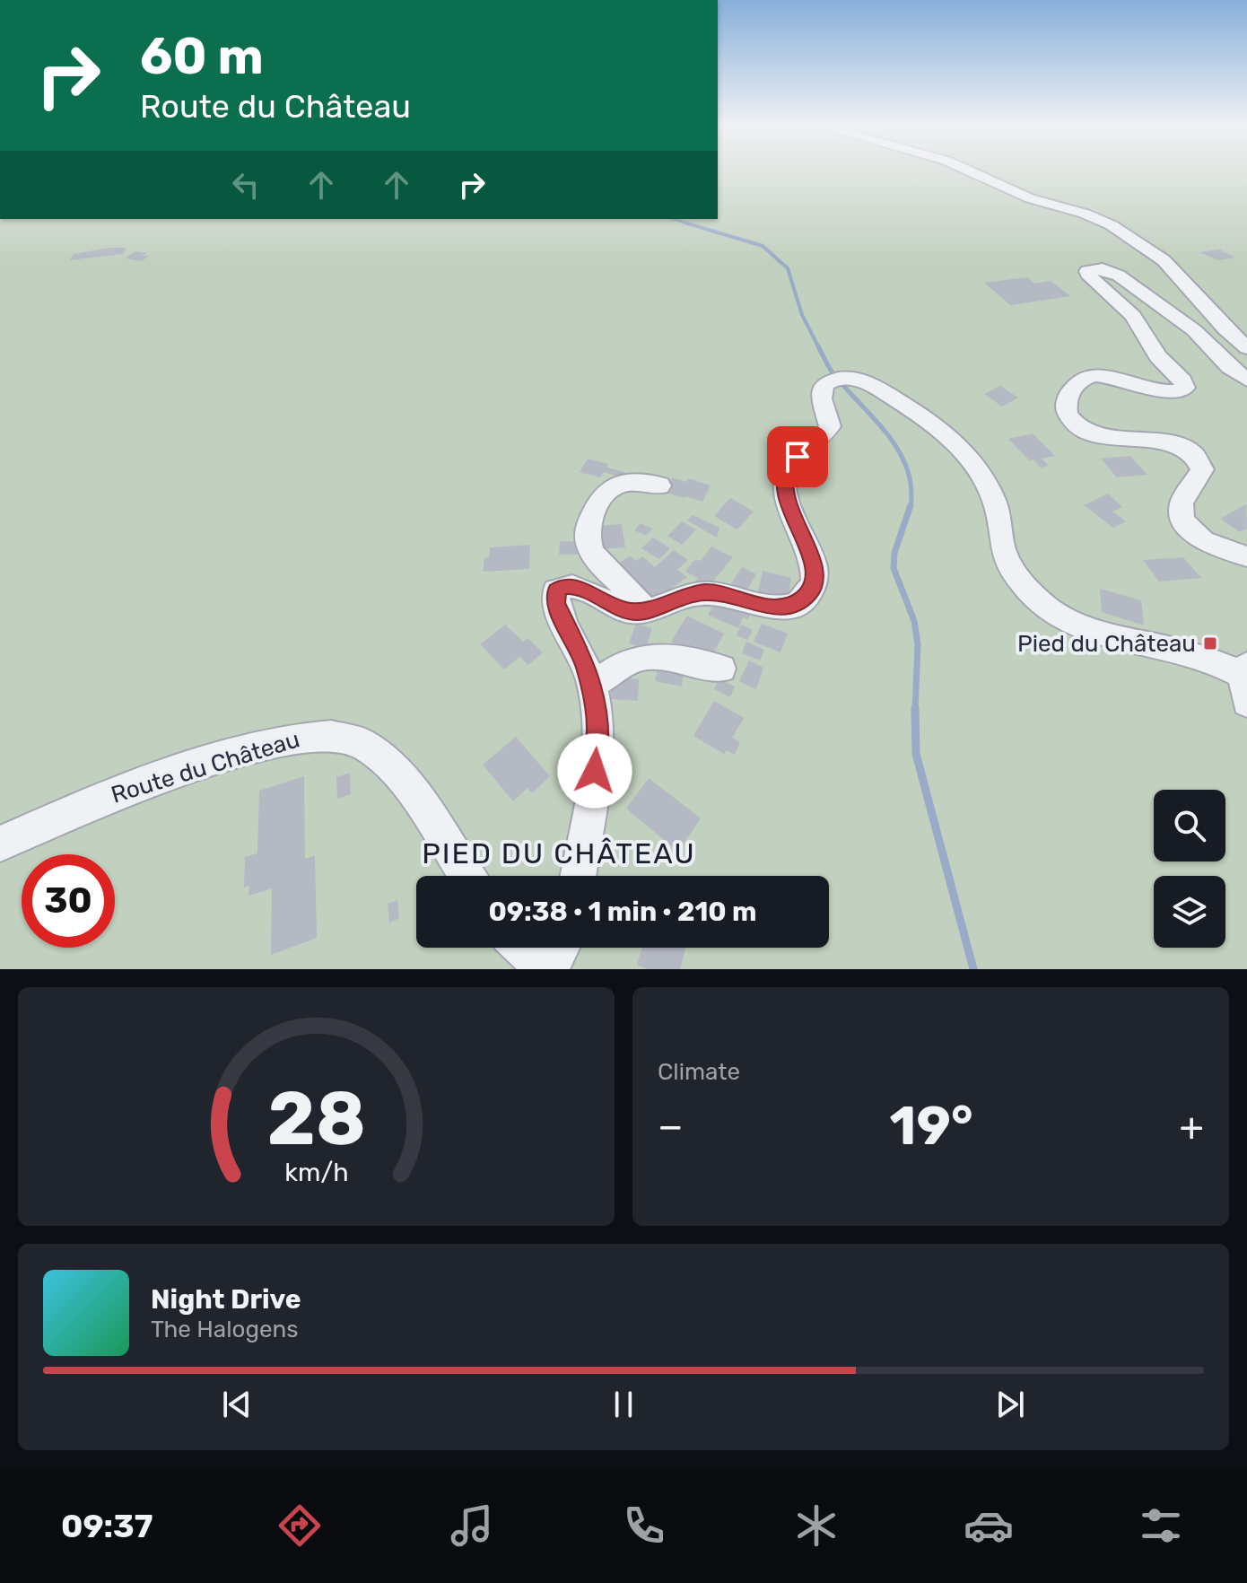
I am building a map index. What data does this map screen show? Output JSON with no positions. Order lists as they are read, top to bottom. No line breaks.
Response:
{"streets":{"street":["Route du Château"]},"districts":["PIED DU CHÂTEAU"],"places":{"transit":["Pied du Château"]},"page":{"turn":["60 m","Route du Château"],"limit":"30","trip":"09:38 · 1 min · 210 m","tile":"Climate","heat":["−","19°","+"],"song":["Night Drive","The Halogens"],"tabs":"09:37","gauge":["28","km/h"]}}
